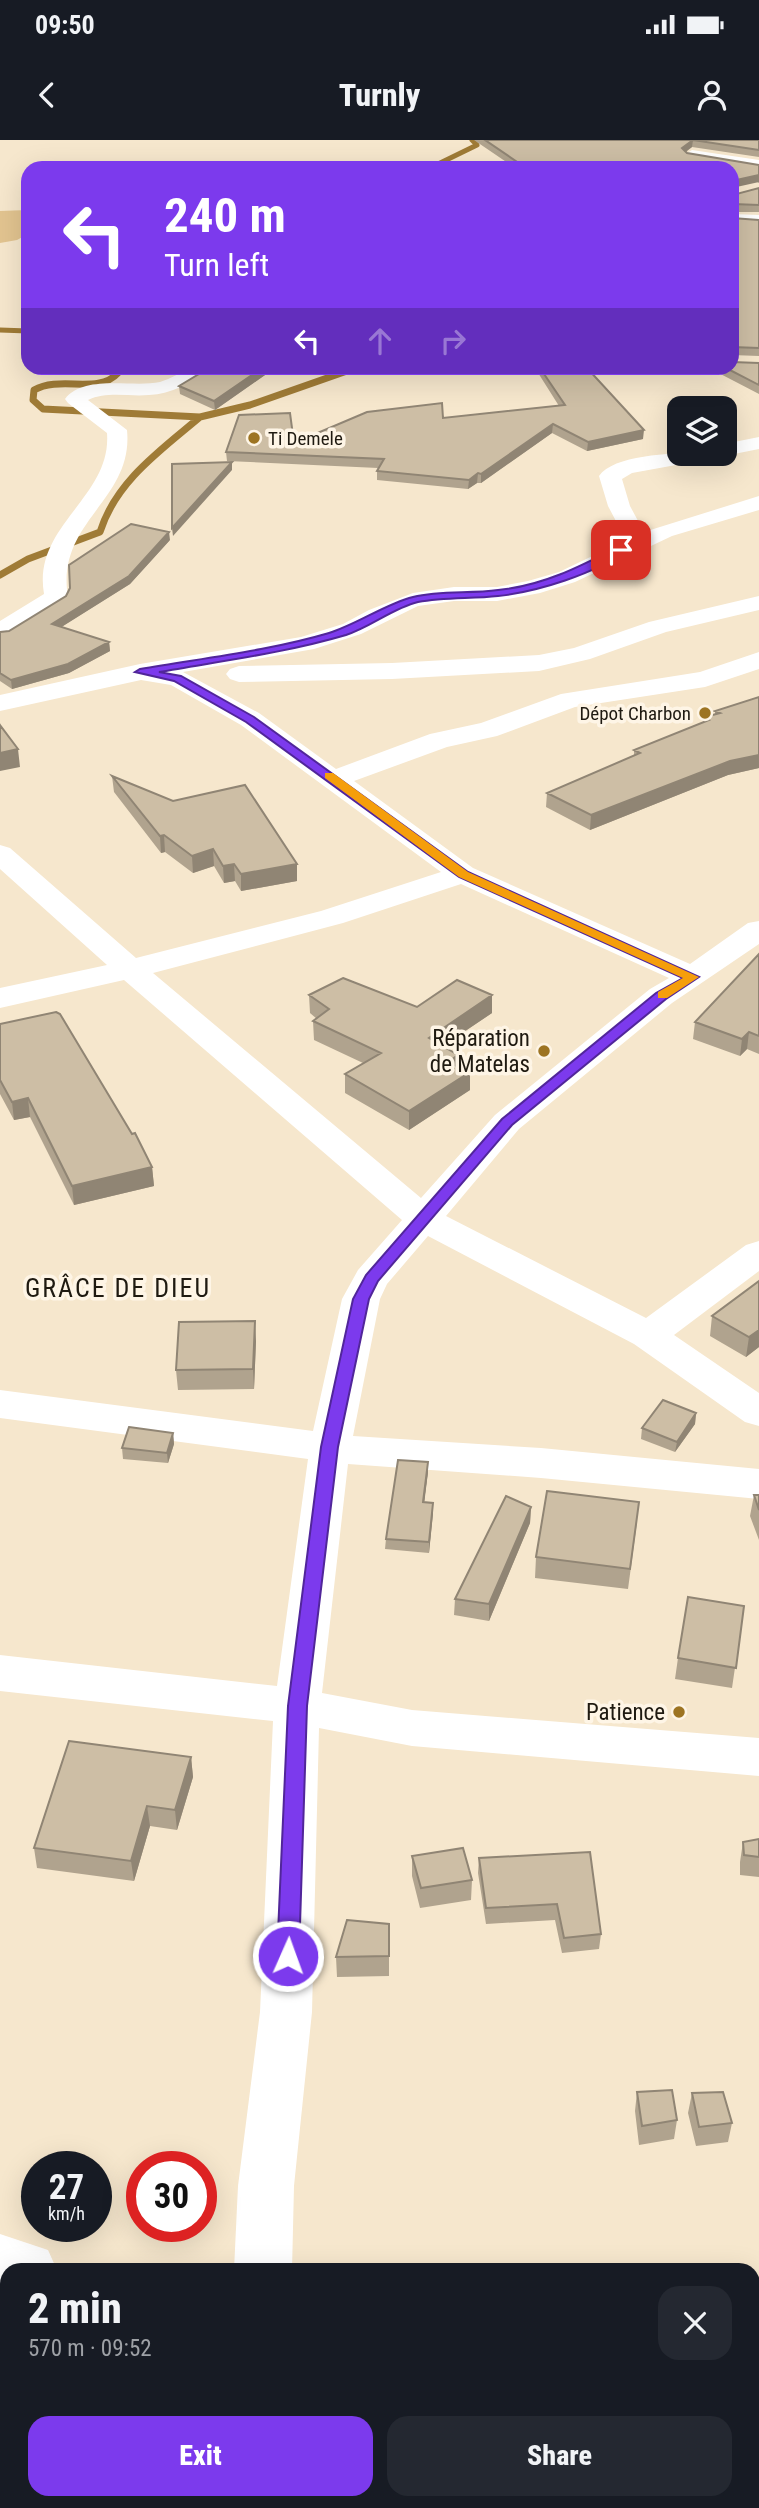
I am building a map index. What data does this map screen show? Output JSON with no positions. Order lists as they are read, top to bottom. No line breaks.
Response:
{"districts":["GRÂCE DE DIEU"],"places":["Ti Demele","Dépot Charbon","Réparation de Matelas","Patience"],"page":{"status":"09:50","header":"Turnly","turn":["240 m","Turn left"],"speed":"27 km/h","limit":"30","heading":["2 min","570 m · 09:52"],"buttons":["Exit","Share"]}}
